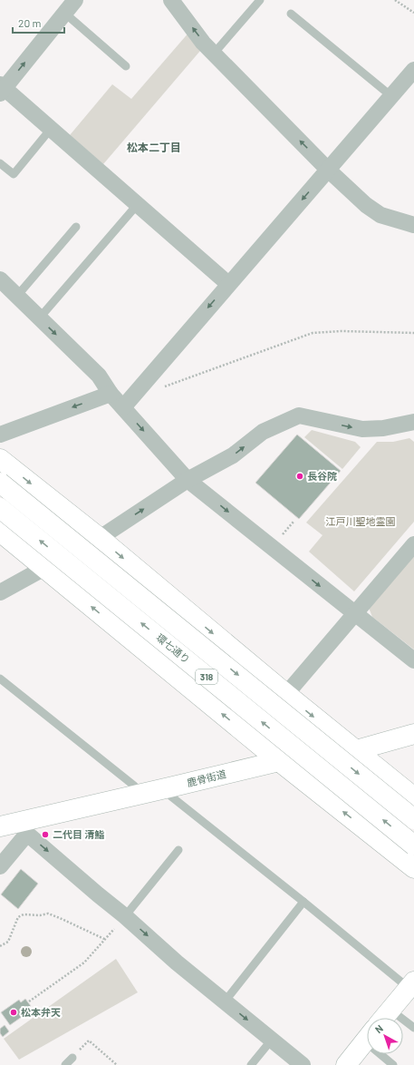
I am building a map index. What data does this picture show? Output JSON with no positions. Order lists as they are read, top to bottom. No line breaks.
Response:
{"streets":{"main road":["環七通り","318","鹿骨街道"]},"districts":["松本二丁目"],"parks":["江戸川聖地霊園"],"places":["長谷院","二代目 清鮨","松本弁天"],"scale_bar":"20 m","north":"top left"}
